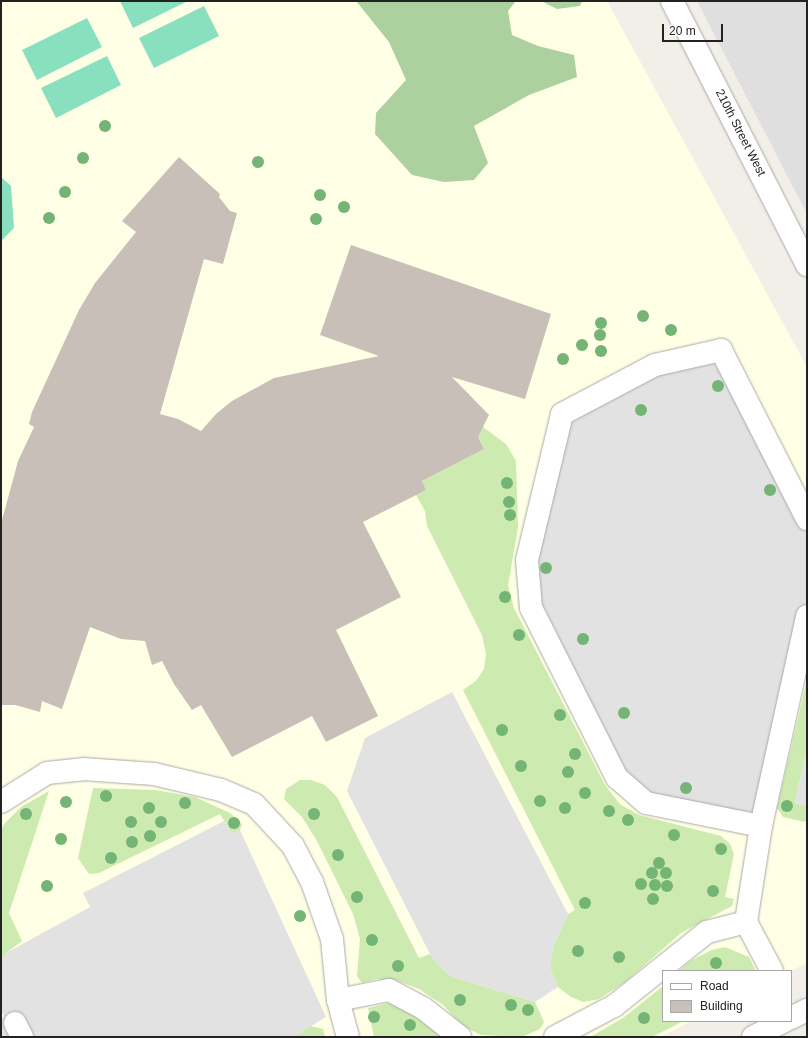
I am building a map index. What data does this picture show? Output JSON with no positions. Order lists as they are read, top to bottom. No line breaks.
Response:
{"streets":{"street":["210th Street West"]},"legend":["Road","Building"],"scale_bar":"20 m"}
